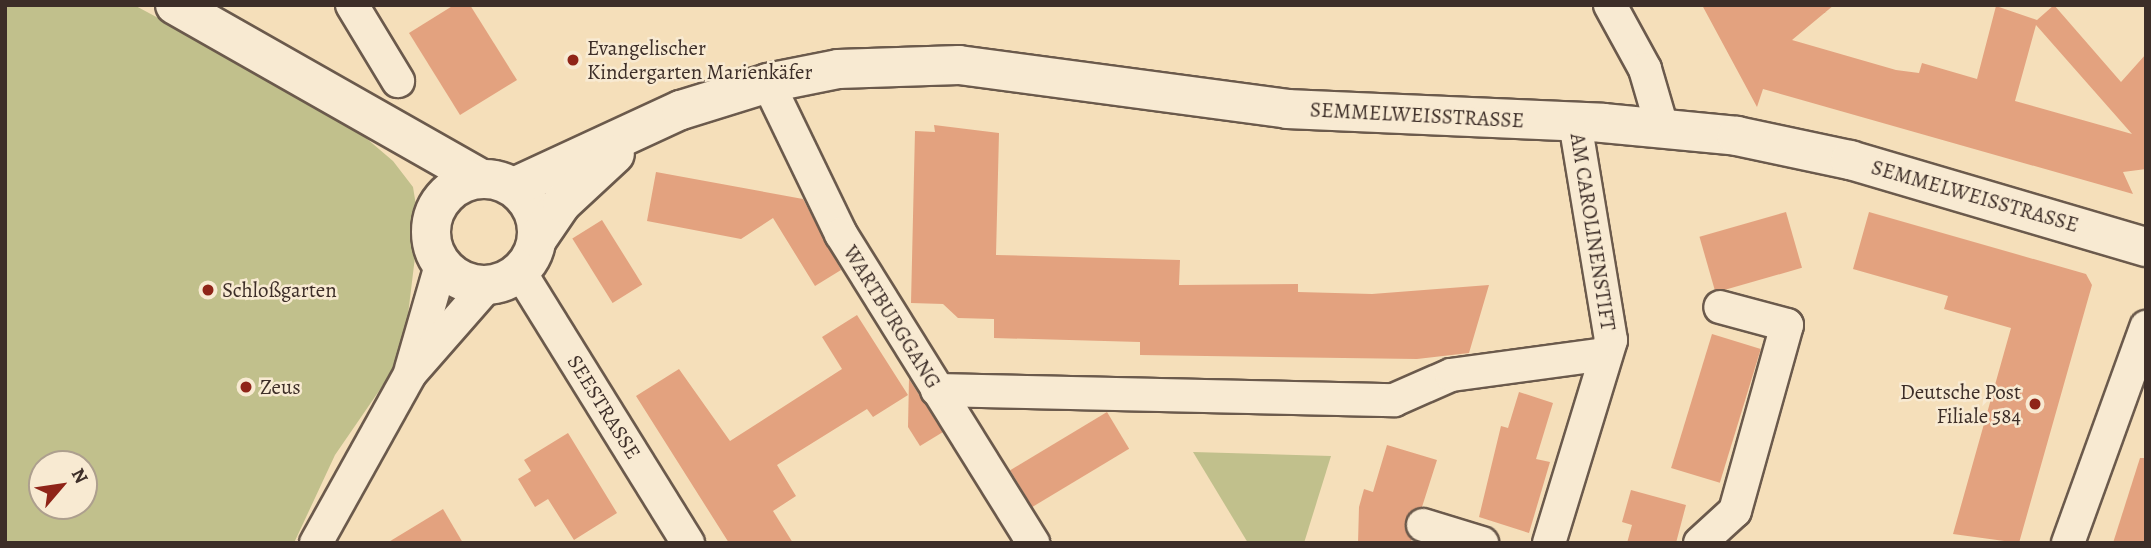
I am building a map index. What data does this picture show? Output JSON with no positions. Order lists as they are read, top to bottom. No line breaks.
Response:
{"streets":{"main road":["SEMMELWEISSTRASSE"],"street":["AM CAROLINENSTIFT","WARTBURGGANG","SEESTRASSE"]},"crossings":[["SEMMELWEISSTRASSE","AM CAROLINENSTIFT"],["SEMMELWEISSTRASSE","WARTBURGGANG"],["SEMMELWEISSTRASSE","SEESTRASSE"]],"places":["Evangelischer Kindergarten Marienkäfer","Schloßgarten","Zeus","Deutsche Post Filiale 584"],"north":"top right"}
